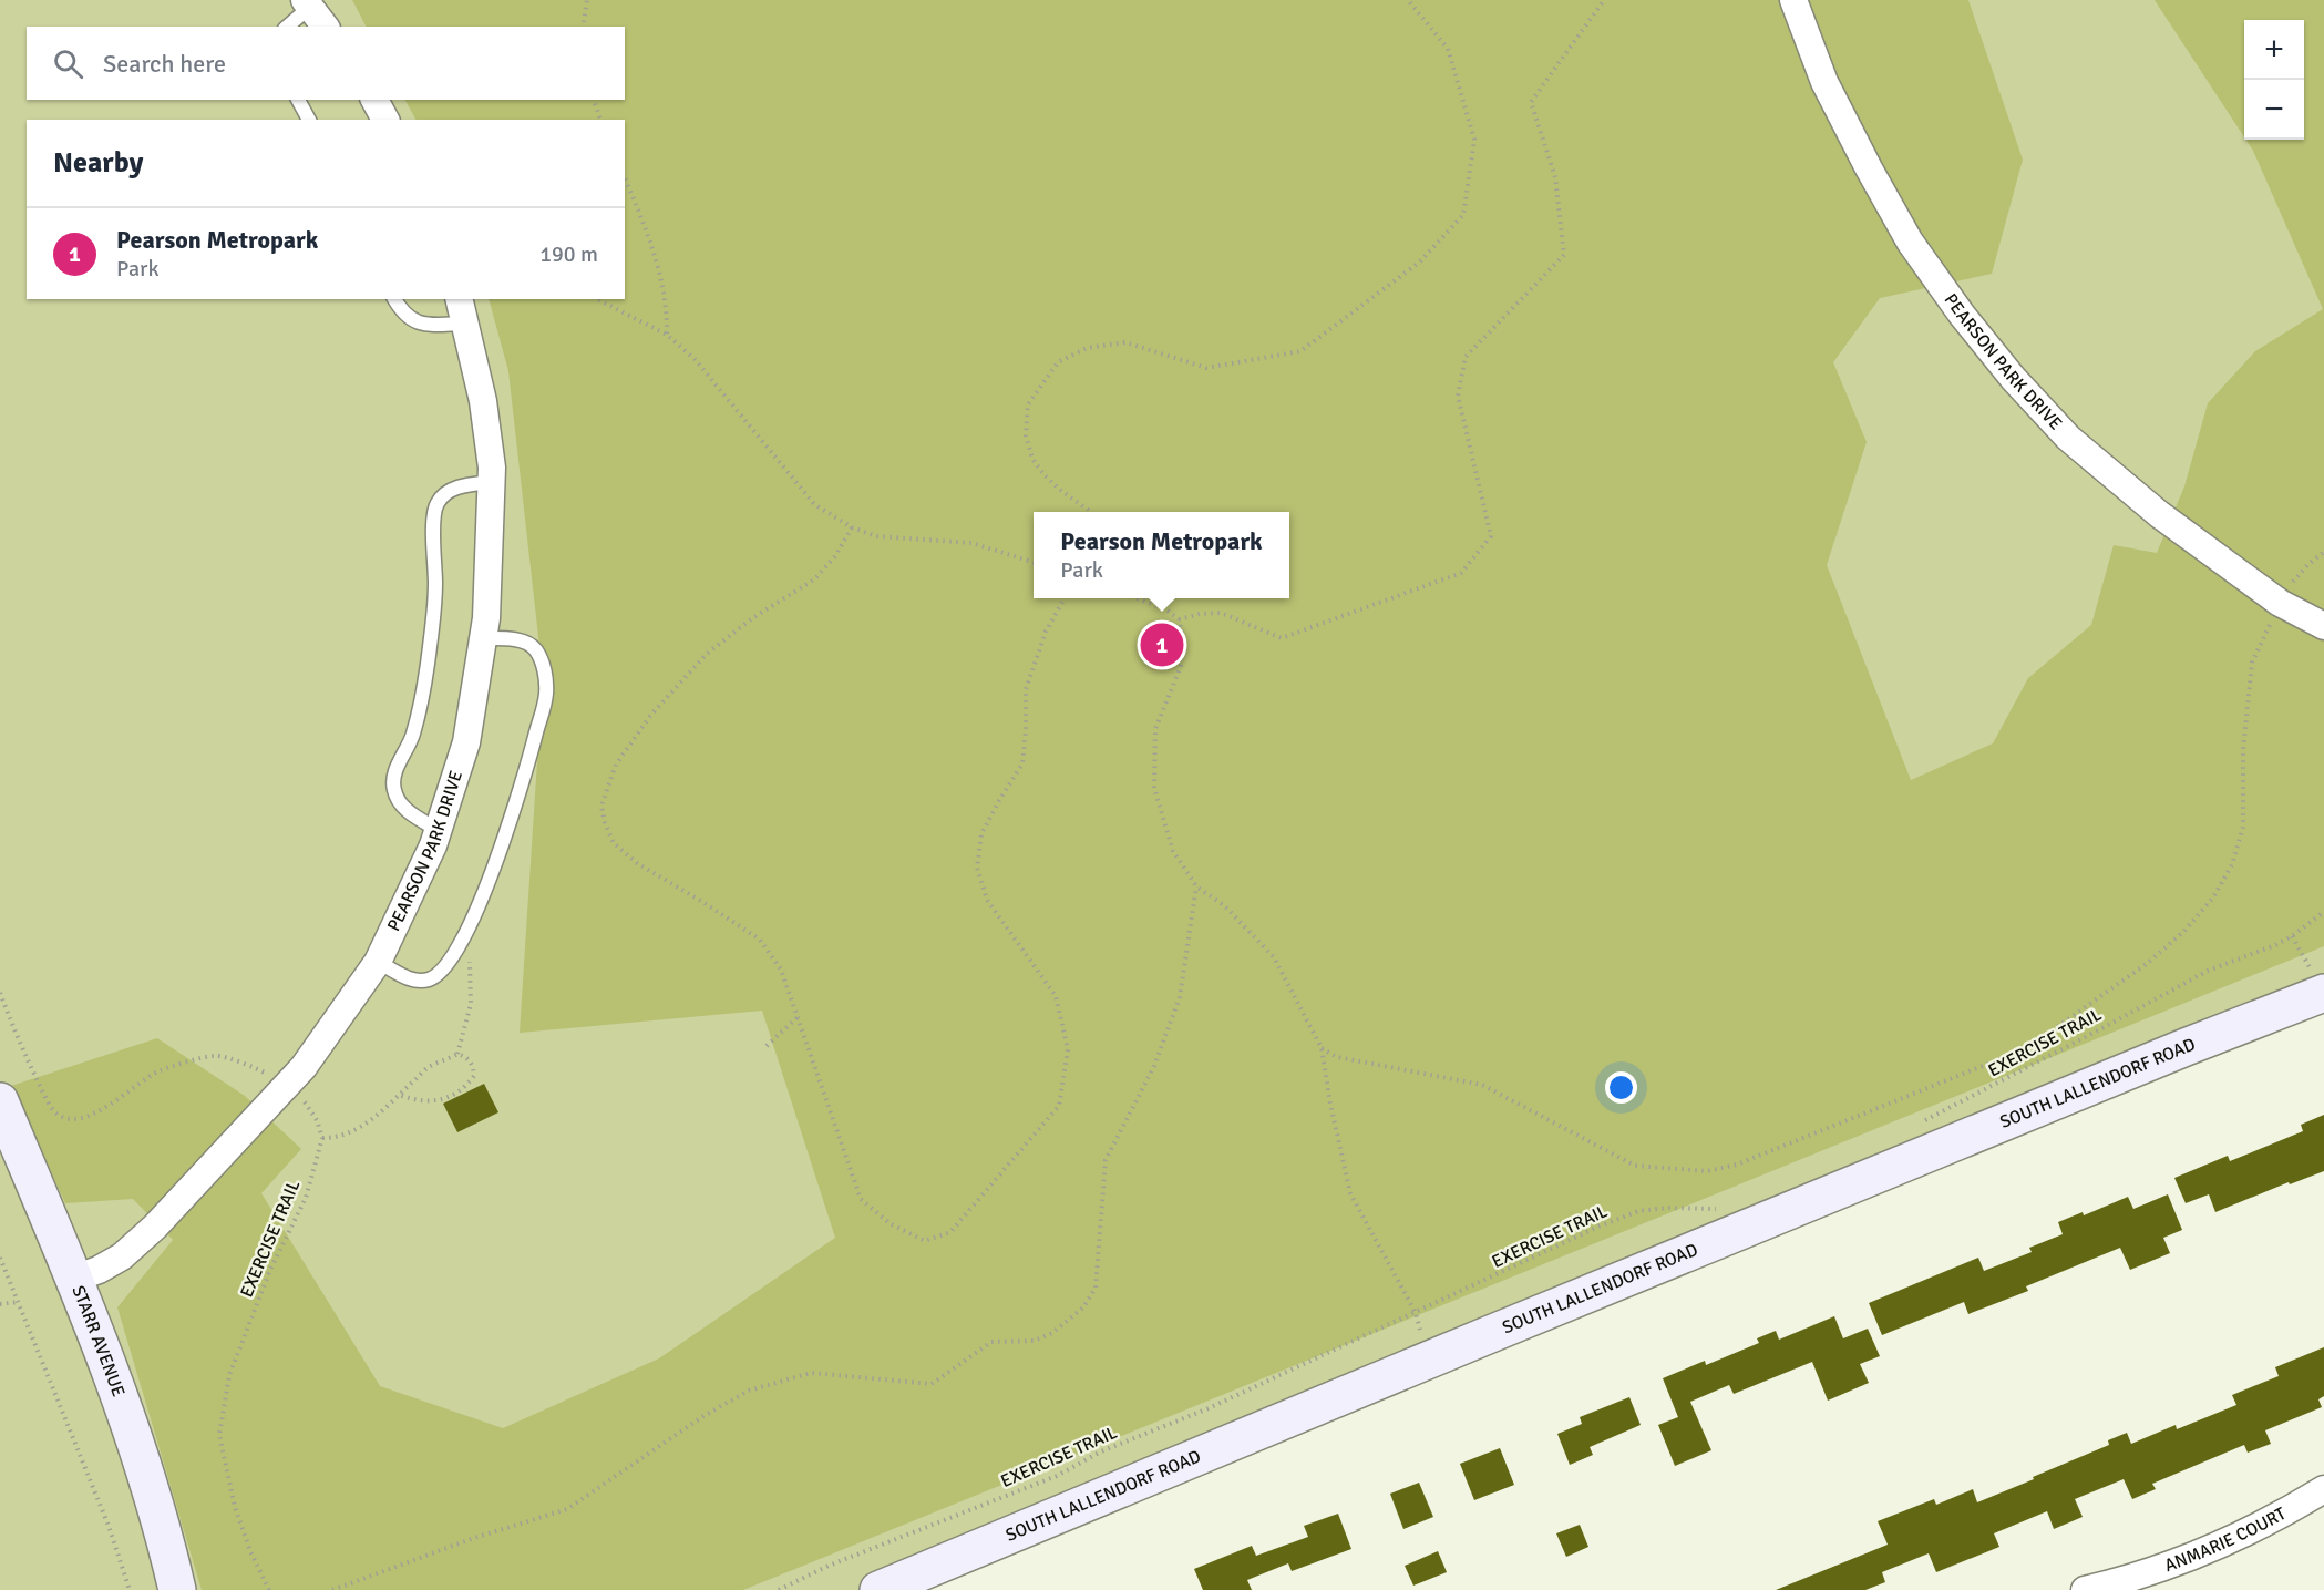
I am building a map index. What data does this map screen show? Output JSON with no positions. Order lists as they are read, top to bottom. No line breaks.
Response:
{"streets":{"street":["PEARSON PARK DRIVE","SOUTH LALLENDORF ROAD","STARR AVENUE","ANMARIE COURT"],"path":["EXERCISE TRAIL"]},"crossings":[["PEARSON PARK DRIVE","STARR AVENUE"]],"page":{"map_buttons":["+","−"],"search":"Search here","heading":"Nearby","list":[{"mark":"1","name":"Pearson Metropark","note":"Park","value":"190 m"}],"popup":["Pearson Metropark","Park"],"pins":"1"}}
